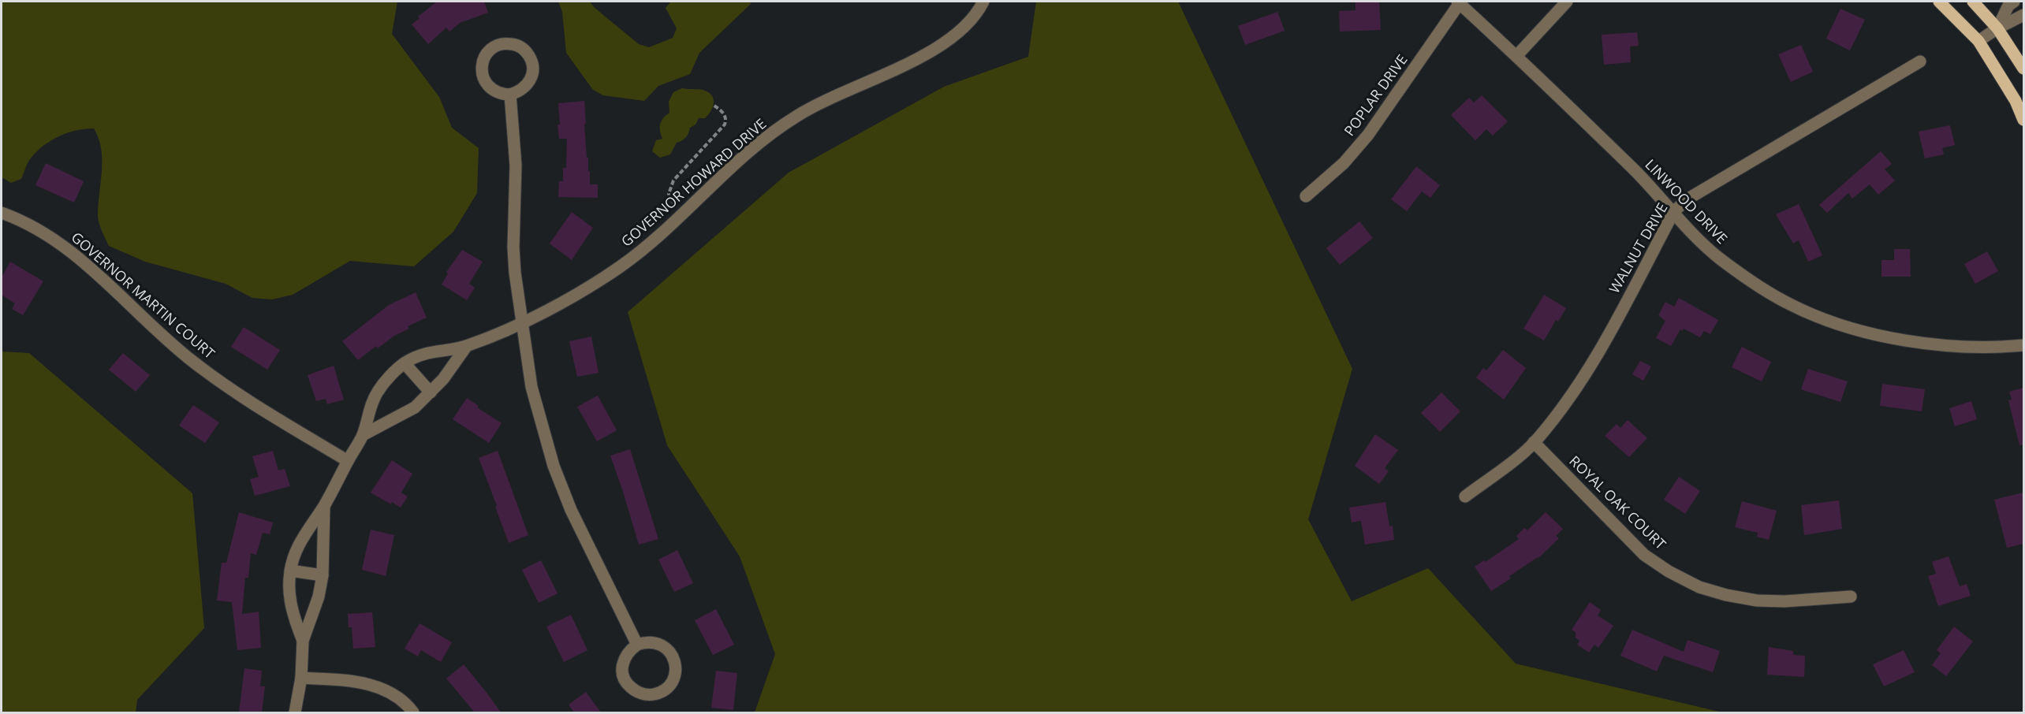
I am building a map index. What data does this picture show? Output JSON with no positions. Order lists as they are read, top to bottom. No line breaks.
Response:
{"streets":{"street":["POPLAR DRIVE","GOVERNOR HOWARD DRIVE","LINWOOD DRIVE","WALNUT DRIVE","GOVERNOR MARTIN COURT","ROYAL OAK COURT"]},"crossings":[["POPLAR DRIVE","LINWOOD DRIVE"],["GOVERNOR HOWARD DRIVE","GOVERNOR MARTIN COURT"],["LINWOOD DRIVE","WALNUT DRIVE"],["WALNUT DRIVE","ROYAL OAK COURT"]]}
